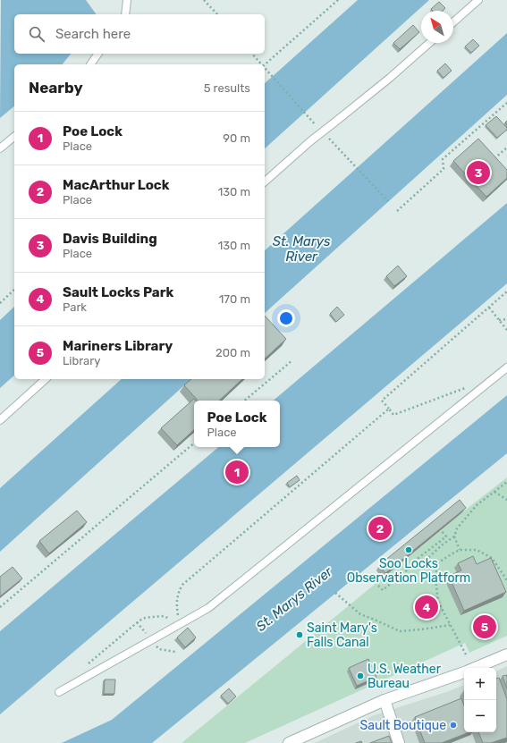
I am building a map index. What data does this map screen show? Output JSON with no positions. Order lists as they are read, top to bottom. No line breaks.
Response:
{"water":["St. Marys River"],"places":["Soo Locks Observation Platform","Saint Mary's Falls Canal","U.S. Weather Bureau","Sault Boutique"],"north":"top left","page":{"search":"Search here","heading":["Nearby","5 results"],"list":[{"mark":"1","name":"Poe Lock","note":"Place","value":"90 m"},{"mark":"2","name":"MacArthur Lock","note":"Place","value":"130 m"},{"mark":"3","name":"Davis Building","note":"Place","value":"130 m"},{"mark":"4","name":"Sault Locks Park","note":"Park","value":"170 m"},{"mark":"5","name":"Mariners Library","note":"Library","value":"200 m"}],"pins":["3","1","2","4","5"],"popup":["Poe Lock","Place"],"map_buttons":["+","−"]}}
